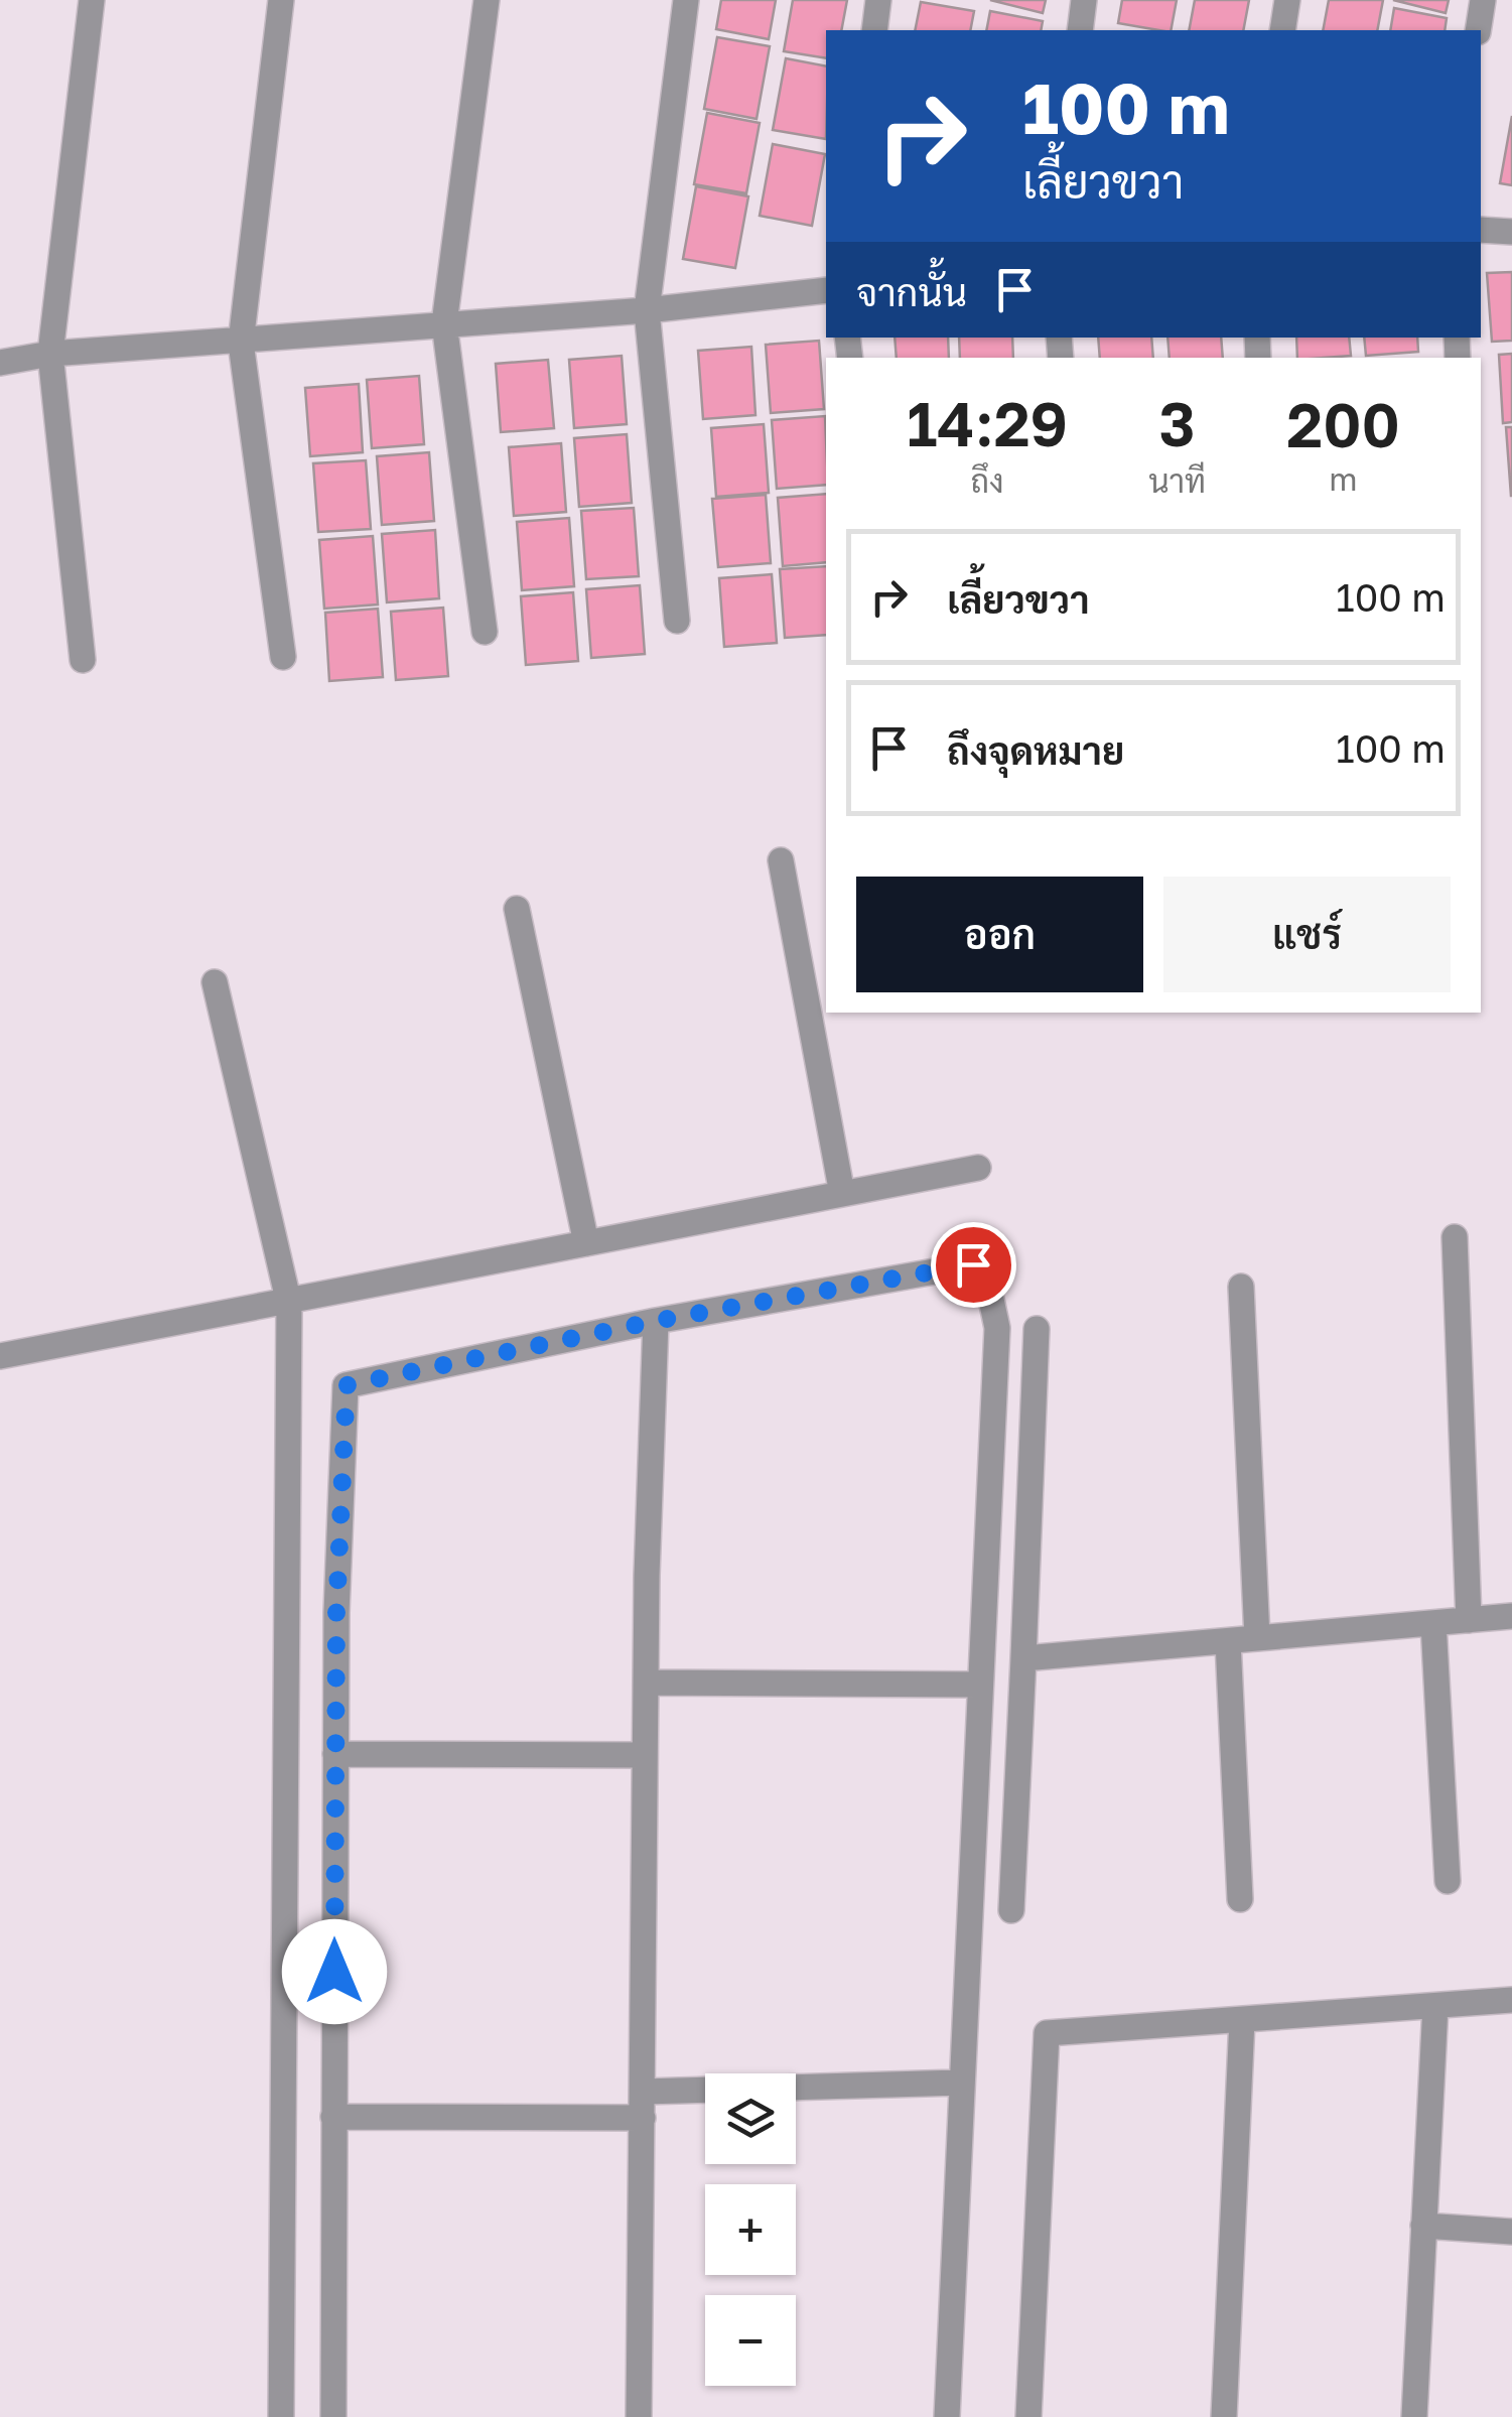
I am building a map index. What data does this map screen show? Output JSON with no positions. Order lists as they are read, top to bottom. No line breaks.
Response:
{"page":{"turn":["100 m","เลี้ยวขวา"],"then":"จากนั้น","eta":["14:29","ถึง","3","นาที","200","m"],"list":[{"name":"เลี้ยวขวา","value":"100 m"},{"name":"ถึงจุดหมาย","value":"100 m"}],"buttons":["ออก","แชร์"],"map_buttons":["+","−"]}}
